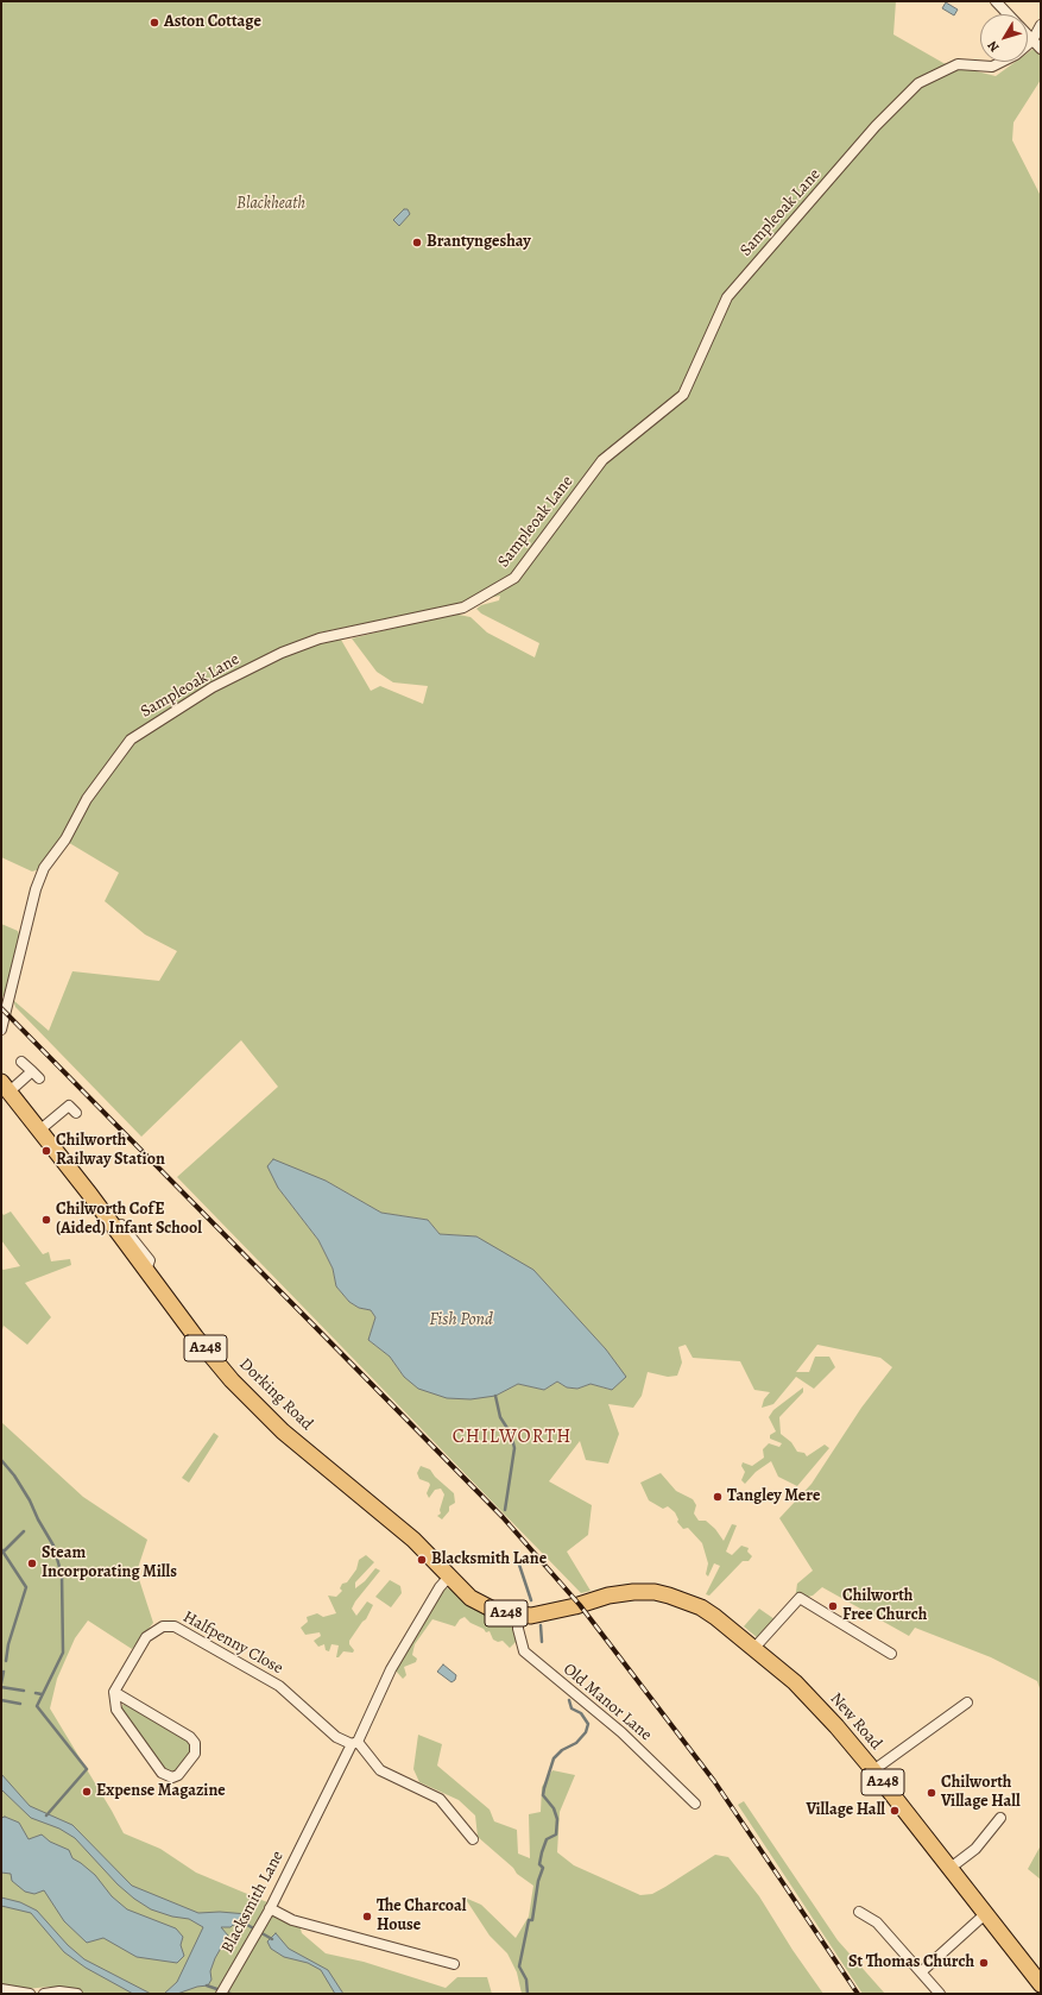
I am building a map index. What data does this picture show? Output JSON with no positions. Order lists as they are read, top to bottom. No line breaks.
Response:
{"streets":{"main road":["A248","Dorking Road","New Road"],"street":["Sampleoak Lane","Halfpenny Close","Old Manor Lane","Blacksmith Lane"]},"crossings":[["Dorking Road","Old Manor Lane"],["Dorking Road","New Road"],["Dorking Road","Blacksmith Lane"],["Halfpenny Close","Blacksmith Lane"]],"districts":["CHILWORTH"],"water":["Fish Pond"],"parks":["Blackheath"],"places":["Aston Cottage","Brantyngeshay","Chilworth Railway Station","Chilworth CofE (Aided) Infant School","Tangley Mere","Blacksmith Lane","Steam Incorporating Mills","Chilworth Free Church","Expense Magazine","Chilworth Village Hall","Village Hall","The Charcoal House","St Thomas Church"],"north":"bottom left"}
